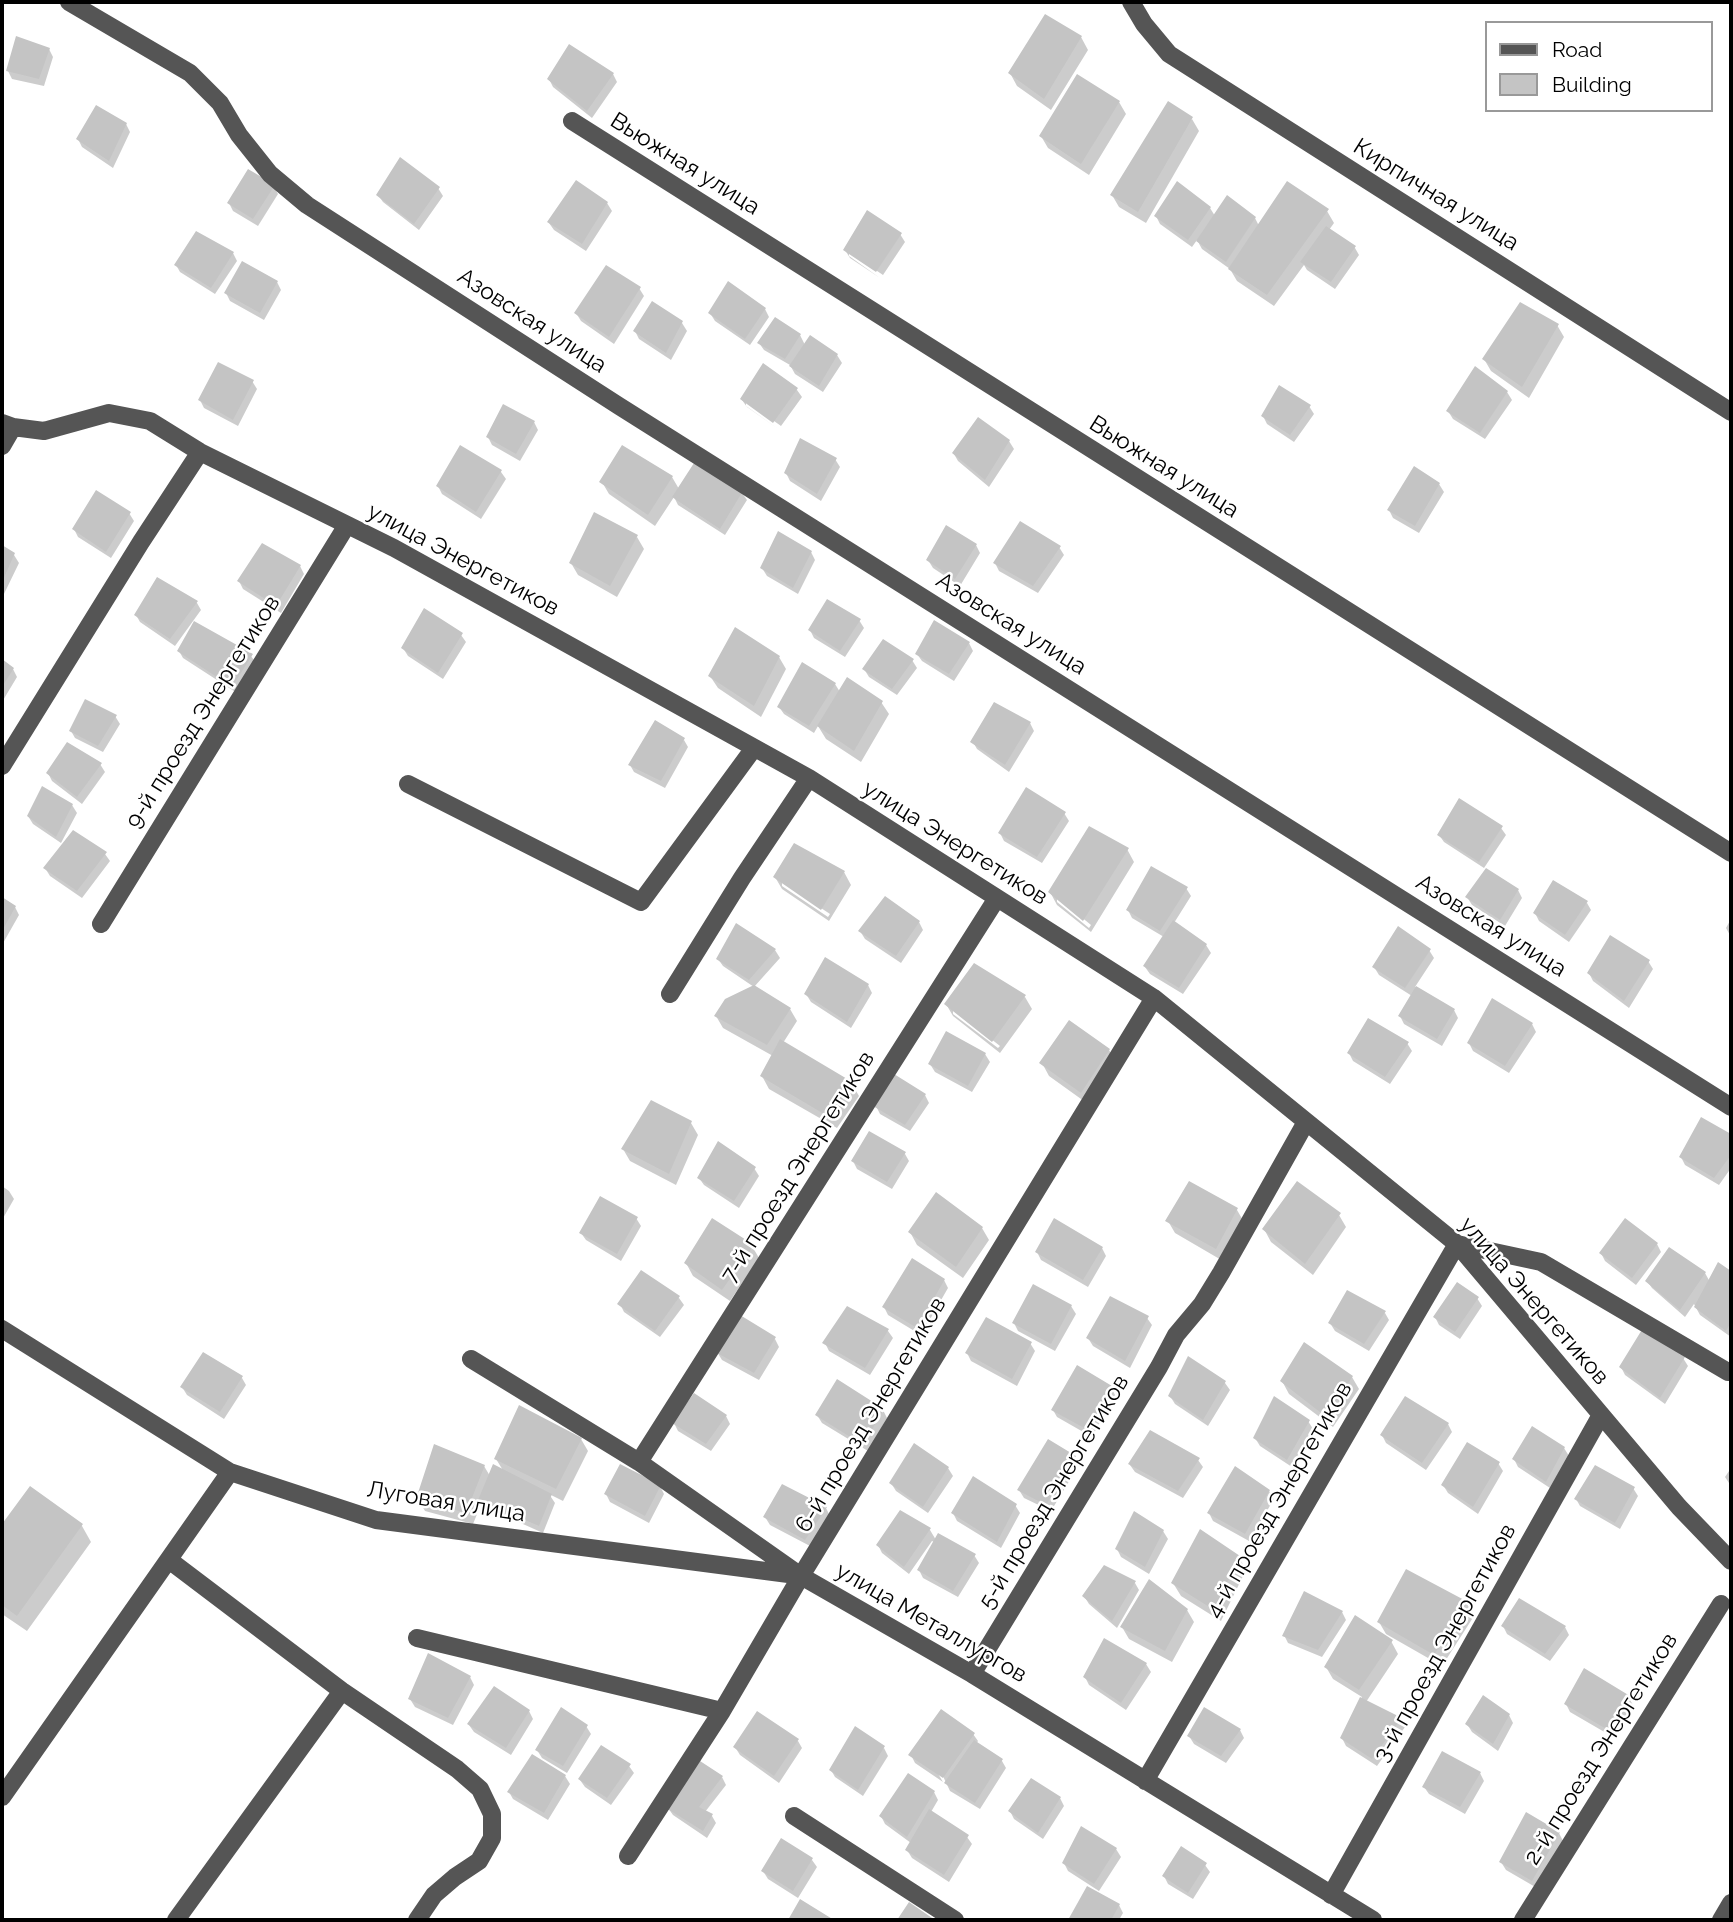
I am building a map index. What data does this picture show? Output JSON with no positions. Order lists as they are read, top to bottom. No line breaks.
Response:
{"streets":{"street":["Вьюжная улица","Кирпичная улица","Азовская улица","улица Энергетиков","9-й проезд Энергетиков","7-й проезд Энергетиков","6-й проезд Энергетиков","5-й проезд Энергетиков","4-й проезд Энергетиков","Луговая улица","улица Металлургов","3-й проезд Энергетиков","2-й проезд Энергетиков"]},"crossings":[["улица Энергетиков","9-й проезд Энергетиков"],["улица Энергетиков","7-й проезд Энергетиков"],["улица Энергетиков","6-й проезд Энергетиков"],["улица Энергетиков","5-й проезд Энергетиков"],["улица Энергетиков","4-й проезд Энергетиков"],["улица Энергетиков","3-й проезд Энергетиков"],["7-й проезд Энергетиков","улица Металлургов"],["6-й проезд Энергетиков","Луговая улица"],["6-й проезд Энергетиков","улица Металлургов"],["5-й проезд Энергетиков","улица Металлургов"],["4-й проезд Энергетиков","улица Металлургов"],["Луговая улица","улица Металлургов"],["улица Металлургов","3-й проезд Энергетиков"]],"legend":["Road","Building"]}
